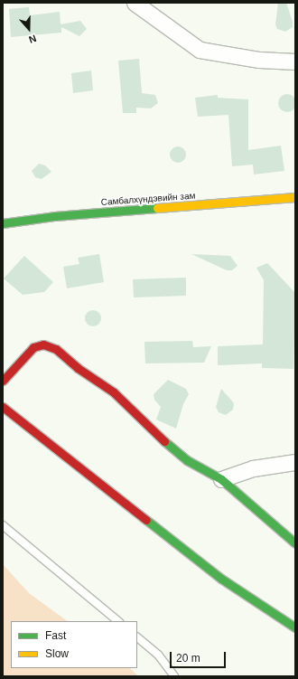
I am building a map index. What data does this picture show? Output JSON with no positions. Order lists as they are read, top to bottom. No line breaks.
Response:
{"streets":{"street":["Самбалхүндэвийн зам"]},"legend":["Fast","Slow"],"scale_bar":"20 m","north":"bottom"}
